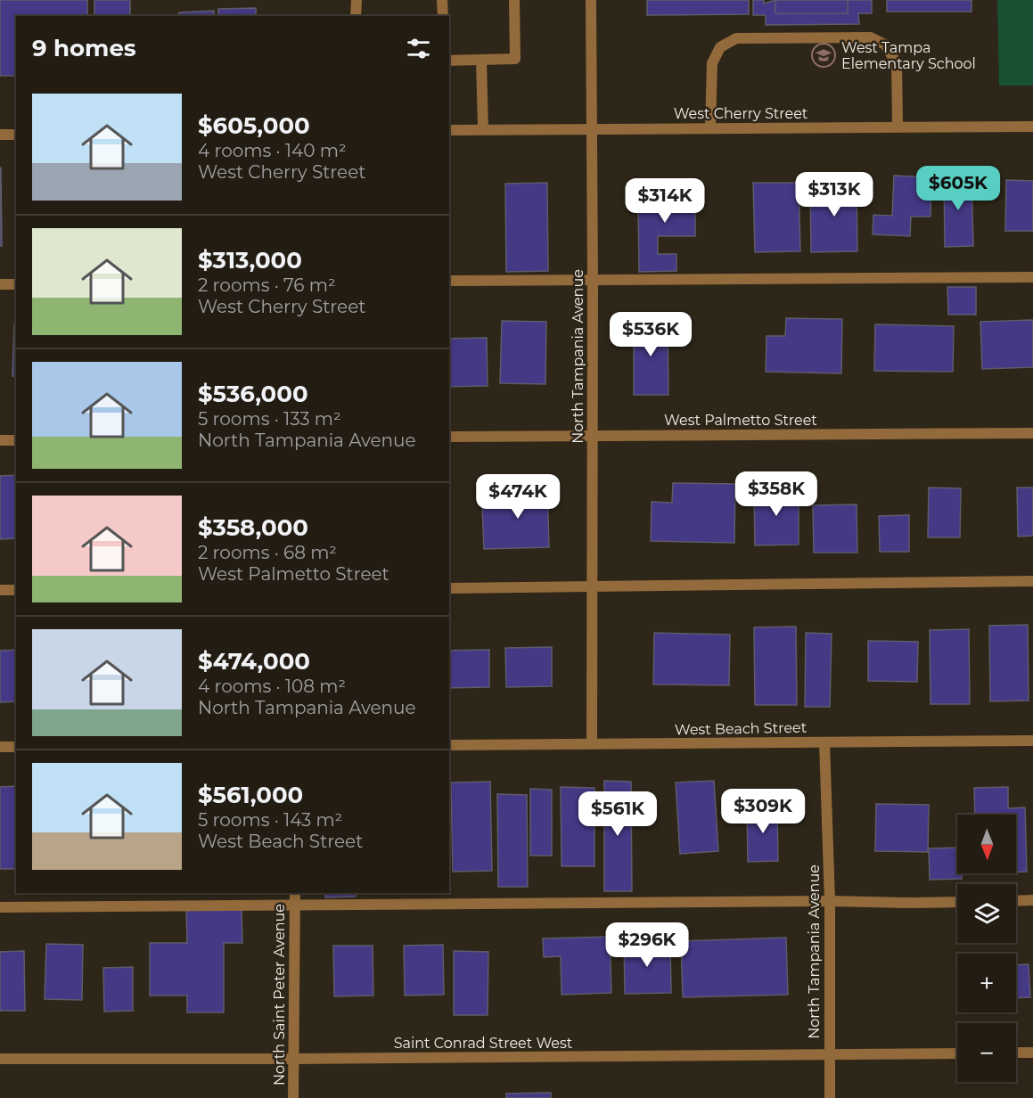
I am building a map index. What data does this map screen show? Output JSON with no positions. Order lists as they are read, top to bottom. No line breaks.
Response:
{"streets":{"street":["West Cherry Street","North Tampania Avenue","West Palmetto Street","West Beach Street","North Saint Peter Avenue","Saint Conrad Street West"]},"crossings":[["West Cherry Street","North Tampania Avenue"],["North Tampania Avenue","West Palmetto Street"],["North Tampania Avenue","West Beach Street"],["North Tampania Avenue","Saint Conrad Street West"],["North Saint Peter Avenue","Saint Conrad Street West"]],"places":{"school or university":["West Tampa Elementary School"]},"north":"bottom","page":{"heading":"9 homes","list":[{"name":"$605,000","note":"4 rooms · 140 m² · West Cherry Street"},{"name":"$313,000","note":"2 rooms · 76 m² · West Cherry Street"},{"name":"$536,000","note":"5 rooms · 133 m² · North Tampania Avenue"},{"name":"$358,000","note":"2 rooms · 68 m² · West Palmetto Street"},{"name":"$474,000","note":"4 rooms · 108 m² · North Tampania Avenue"},{"name":"$561,000","note":"5 rooms · 143 m² · West Beach Street"}],"price":["$605K","$313K","$314K","$536K","$358K","$474K","$309K","$561K","$296K"],"map_buttons":["+","−"]}}
